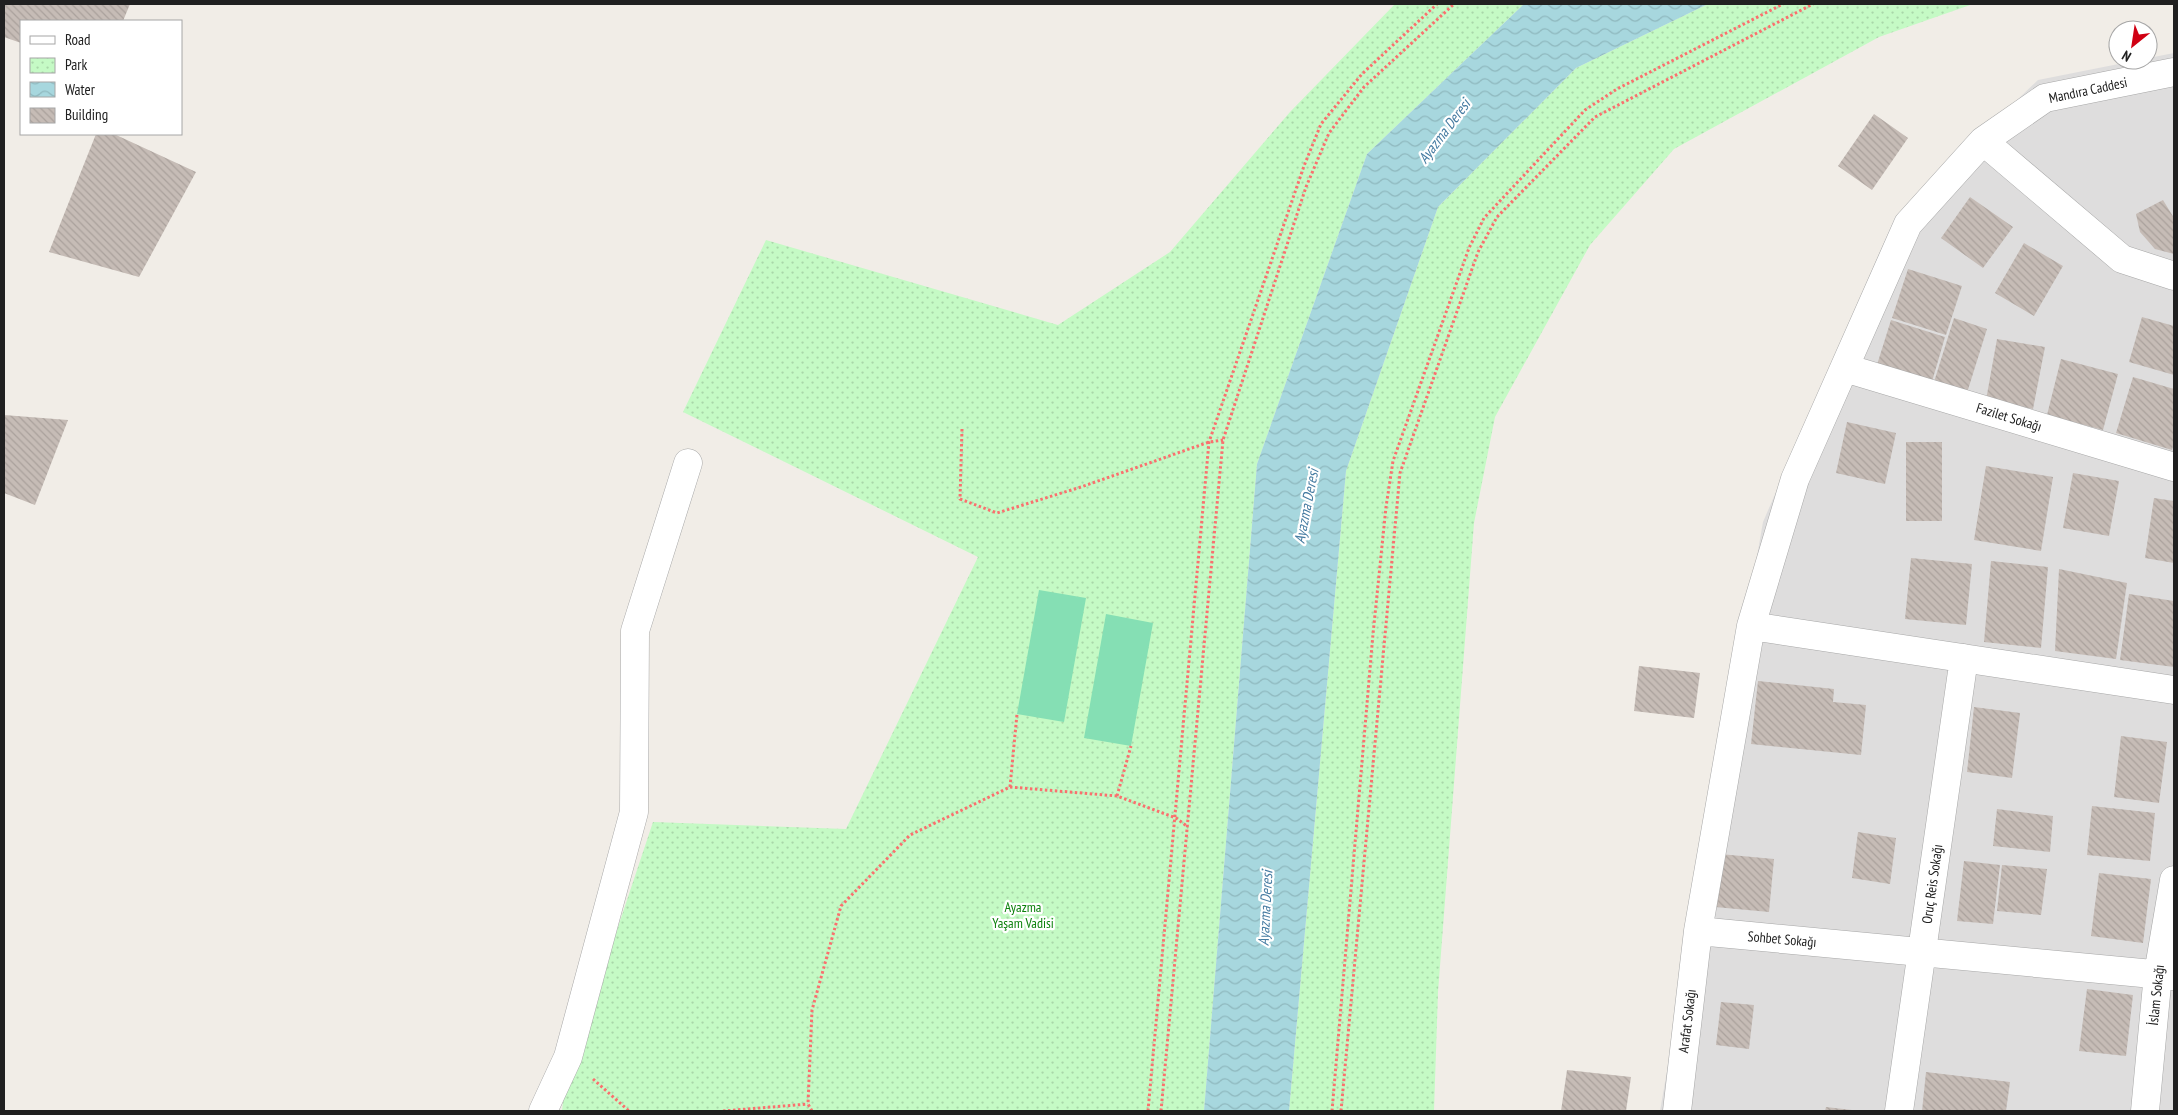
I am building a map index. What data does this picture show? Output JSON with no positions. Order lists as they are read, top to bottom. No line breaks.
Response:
{"streets":{"street":["Mandıra Caddesi","Fazilet Sokağı","Oruç Reis Sokağı","Sohbet Sokağı","İslam Sokağı","Arafat Sokağı"]},"crossings":[["Mandıra Caddesi","Fazilet Sokağı"],["Oruç Reis Sokağı","Sohbet Sokağı"],["Sohbet Sokağı","İslam Sokağı"],["Sohbet Sokağı","Arafat Sokağı"]],"water":["Ayazma Deresi"],"parks":["Ayazma Yaşam Vadisi"],"legend":["Road","Park","Water","Building"],"north":"bottom left"}
